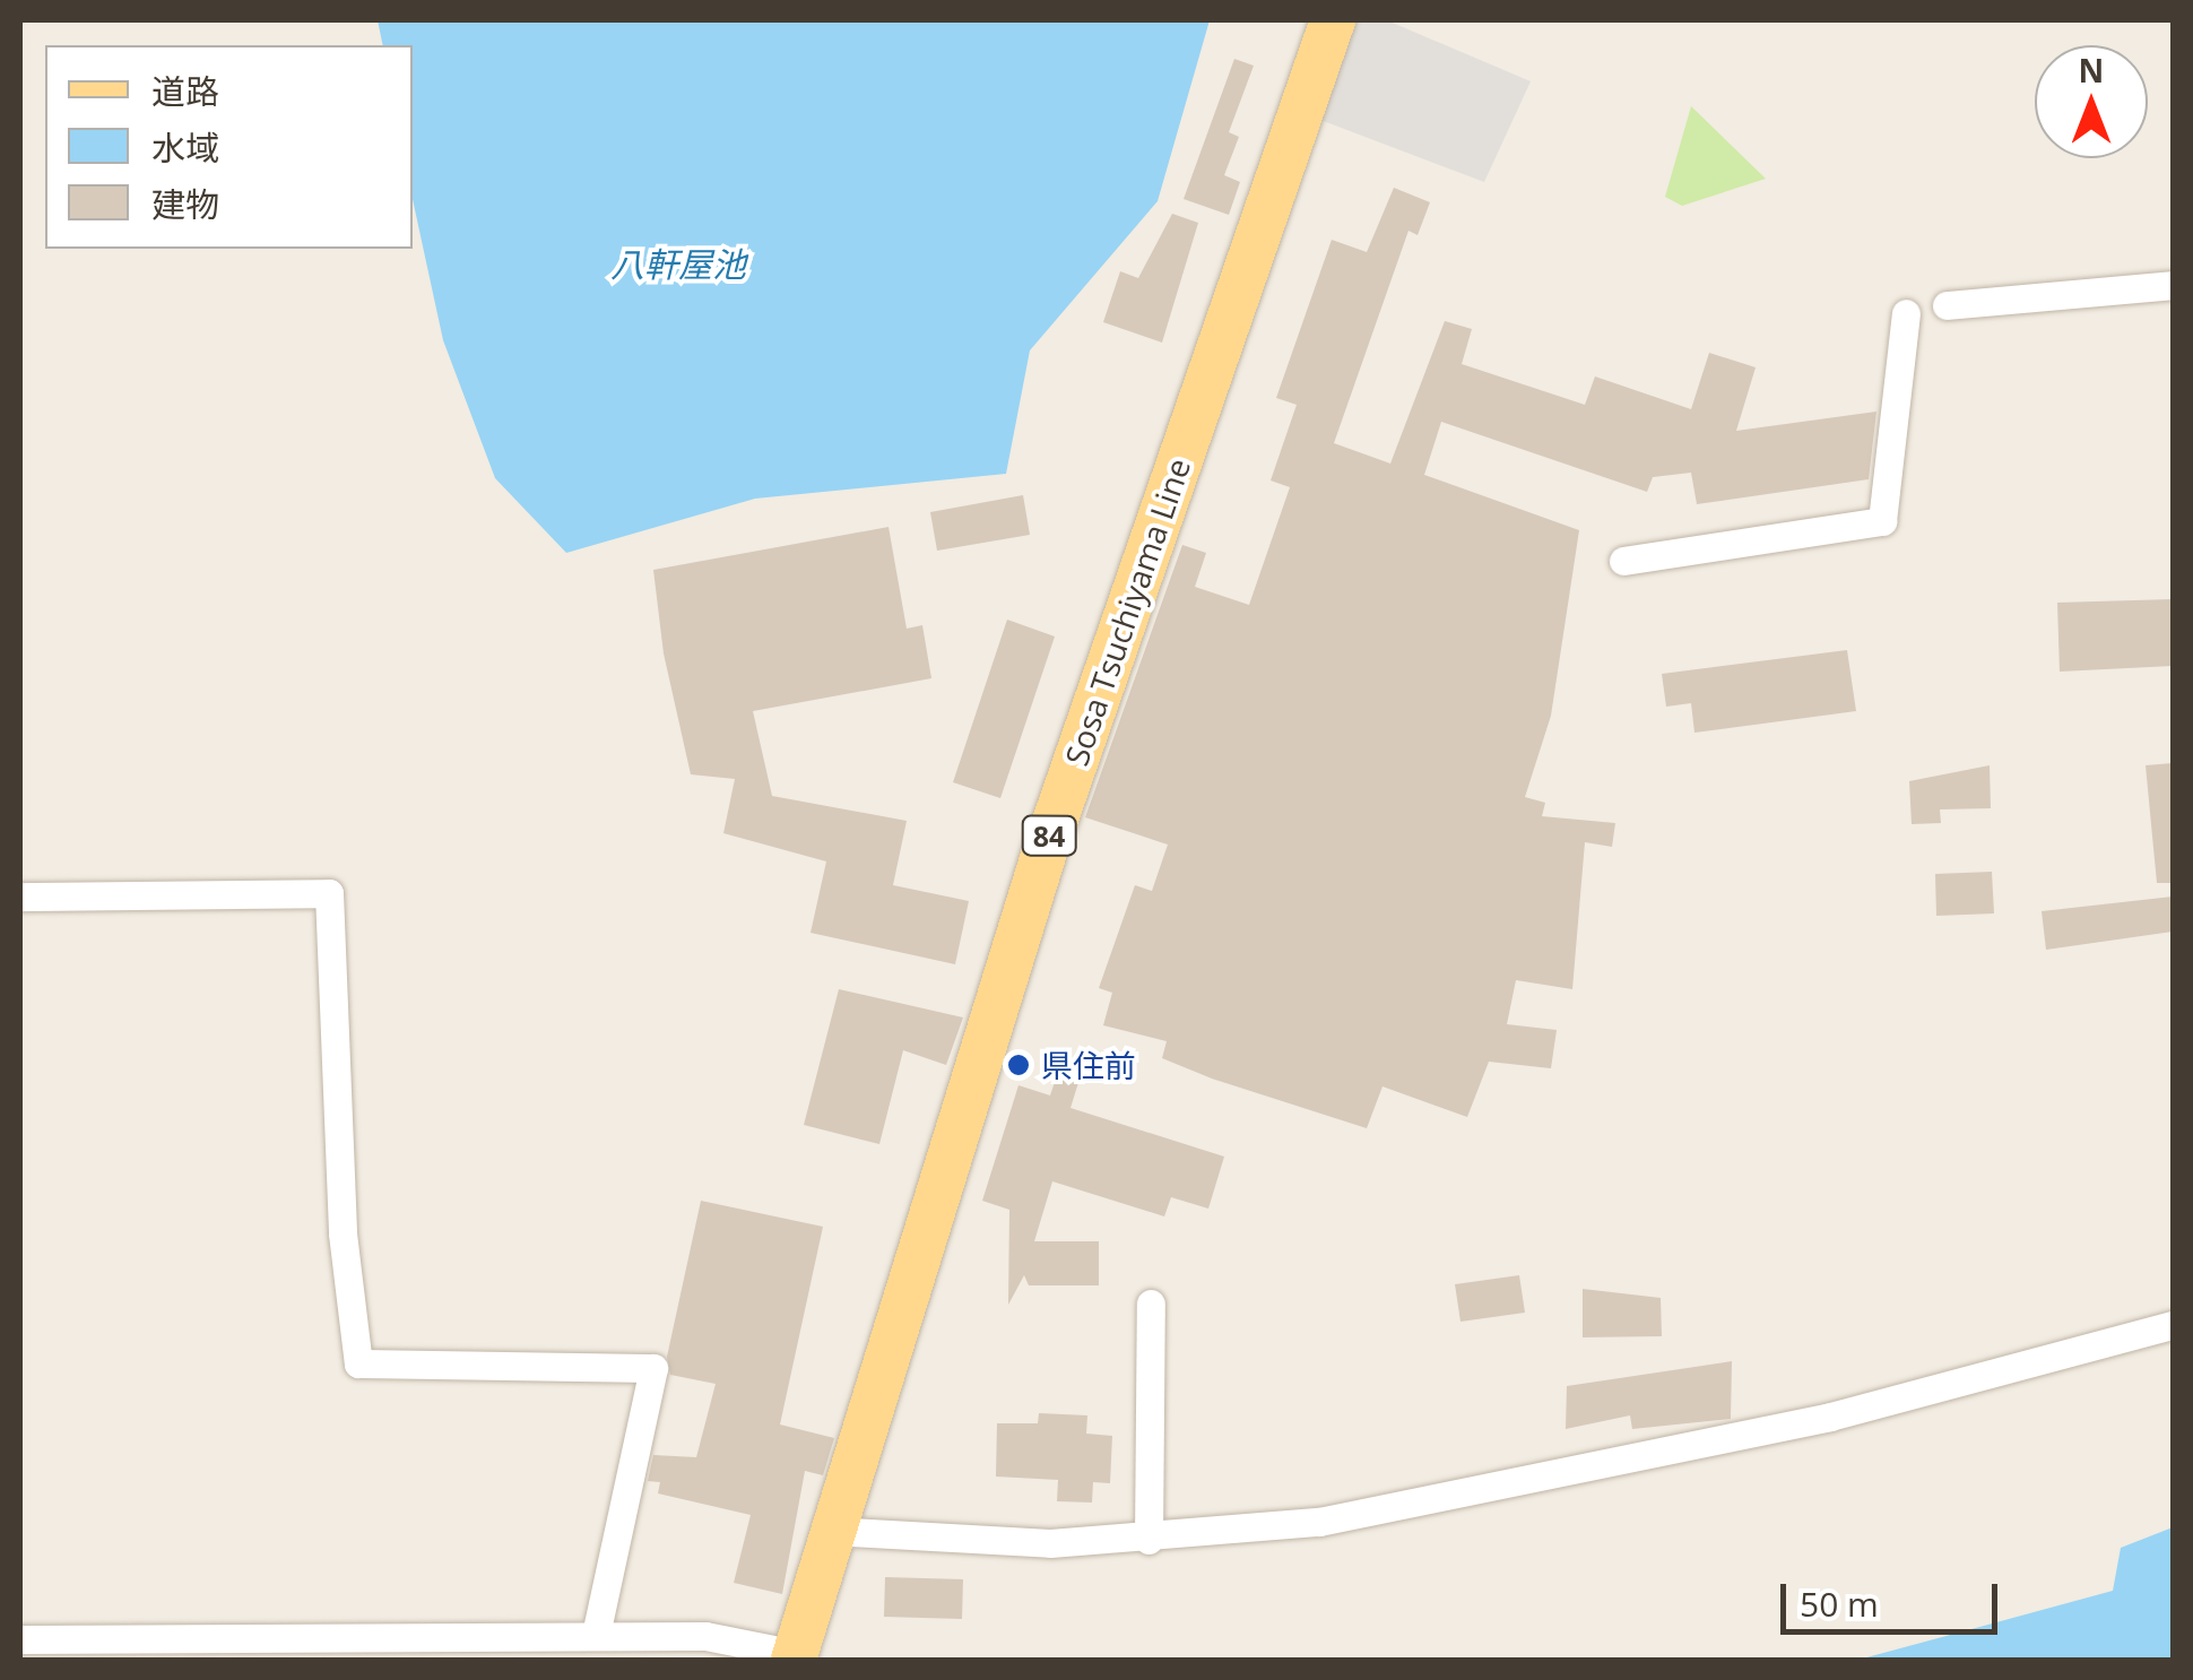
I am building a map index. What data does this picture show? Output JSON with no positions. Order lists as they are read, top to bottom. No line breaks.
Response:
{"streets":{"main road":["Sosa Tsuchiyama Line","84"]},"water":["八軒屋池"],"places":["県住前"],"legend":["道路","水域","建物"],"scale_bar":"50 m","north":"top"}
